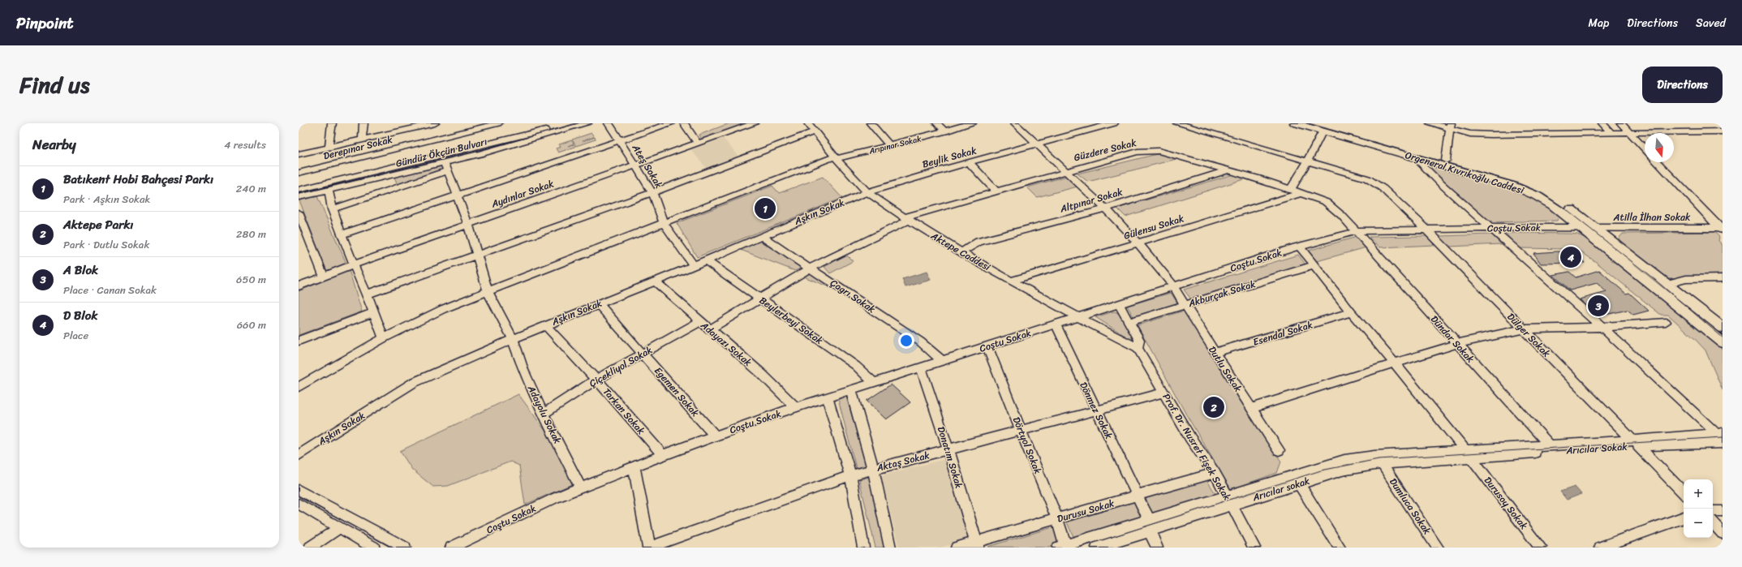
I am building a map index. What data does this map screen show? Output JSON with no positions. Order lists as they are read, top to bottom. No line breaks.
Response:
{"streets":{"main road":["Orgeneral Kıvrıkoğlu Caddesi"],"street":["Arıpınar Sokak","Derepınar Sokak","Güzdere Sokak","Gündüz Ökçün Bulvarı","Beylik Sokak","Ateş Sokak","Aydınlar Sokak","Altpınar Sokak","Aşkın Sokak","Atilla İlhan Sokak","Gülensu Sokak","Coştu Sokak","Aktepe Caddesi","Akburçak Sokak","Çagrı Sokak","Beylerbeyi Sokak","Esendal Sokak","Dülger Sokak","Dündar Sokak","Adayazı Sokak","Çiçekliyol Sokak","Dutlu Sokak","Egemen Sokak","Dönmez Sokak","Tarkan Sokak","Adayolu Sokak","Dörtyol Sokak","Prof. Dr. Nusret Fişek Sokak","Arıcılar Sokak","Donatım Sokak","Aktaş Sokak","Arıcılar sokak","Durusoy Sokak","Dumluca Sokak","Durusu Sokak"]},"crossings":[["Arıpınar Sokak","Ateş Sokak"],["Arıpınar Sokak","Aktepe Caddesi"],["Arıpınar Sokak","Adayolu Sokak"],["Derepınar Sokak","Gündüz Ökçün Bulvarı"],["Güzdere Sokak","Altpınar Sokak"],["Güzdere Sokak","Gülensu Sokak"],["Güzdere Sokak","Coştu Sokak"],["Güzdere Sokak","Aktepe Caddesi"],["Güzdere Sokak","Çagrı Sokak"],["Güzdere Sokak","Beylerbeyi Sokak"],["Güzdere Sokak","Dündar Sokak"],["Güzdere Sokak","Adayazı Sokak"],["Güzdere Sokak","Dutlu Sokak"],["Beylik Sokak","Aşkın Sokak"],["Beylik Sokak","Aktepe Caddesi"],["Beylik Sokak","Dutlu Sokak"],["Ateş Sokak","Aydınlar Sokak"],["Ateş Sokak","Aşkın Sokak"],["Orgeneral Kıvrıkoğlu Caddesi","Atilla İlhan Sokak"],["Orgeneral Kıvrıkoğlu Caddesi","Coştu Sokak"],["Altpınar Sokak","Aktepe Caddesi"],["Altpınar Sokak","Dutlu Sokak"],["Aşkın Sokak","Aktepe Caddesi"],["Aşkın Sokak","Çagrı Sokak"],["Aşkın Sokak","Beylerbeyi Sokak"],["Aşkın Sokak","Adayazı Sokak"],["Aşkın Sokak","Egemen Sokak"],["Aşkın Sokak","Tarkan Sokak"],["Aşkın Sokak","Adayolu Sokak"],["Atilla İlhan Sokak","Coştu Sokak"],["Gülensu Sokak","Aktepe Caddesi"],["Gülensu Sokak","Dutlu Sokak"],["Coştu Sokak","Aktepe Caddesi"],["Coştu Sokak","Çagrı Sokak"],["Coştu Sokak","Beylerbeyi Sokak"],["Coştu Sokak","Dülger Sokak"],["Coştu Sokak","Dündar Sokak"],["Coştu Sokak","Adayazı Sokak"],["Coştu Sokak","Dutlu Sokak"],["Coştu Sokak","Egemen Sokak"],["Coştu Sokak","Dönmez Sokak"],["Coştu Sokak","Tarkan Sokak"],["Coştu Sokak","Adayolu Sokak"],["Coştu Sokak","Dörtyol Sokak"],["Coştu Sokak","Donatım Sokak"],["Coştu Sokak","Durusoy Sokak"],["Aktepe Caddesi","Prof. Dr. Nusret Fişek Sokak"],["Akburçak Sokak","Dutlu Sokak"],["Akburçak Sokak","Durusoy Sokak"],["Esendal Sokak","Dutlu Sokak"],["Esendal Sokak","Durusoy Sokak"],["Dülger Sokak","Arıcılar Sokak"],["Adayazı Sokak","Çiçekliyol Sokak"],["Çiçekliyol Sokak","Egemen Sokak"],["Çiçekliyol Sokak","Tarkan Sokak"],["Çiçekliyol Sokak","Adayolu Sokak"],["Dönmez Sokak","Aktaş Sokak"],["Dönmez Sokak","Arıcılar sokak"],["Dönmez Sokak","Durusu Sokak"],["Dörtyol Sokak","Aktaş Sokak"],["Dörtyol Sokak","Durusu Sokak"],["Prof. Dr. Nusret Fişek Sokak","Aktaş Sokak"],["Prof. Dr. Nusret Fişek Sokak","Arıcılar sokak"],["Prof. Dr. Nusret Fişek Sokak","Durusu Sokak"],["Arıcılar Sokak","Arıcılar sokak"],["Arıcılar Sokak","Durusoy Sokak"],["Donatım Sokak","Aktaş Sokak"],["Donatım Sokak","Durusu Sokak"],["Arıcılar sokak","Durusoy Sokak"],["Arıcılar sokak","Dumluca Sokak"]],"north":"bottom","page":{"header":"Pinpoint","nav":["Map","Directions","Saved"],"title":"Find us","buttons":"Directions","heading":["Nearby","4 results"],"list":[{"mark":"1","name":"Batıkent Hobi Bahçesi Parkı","note":"Park · Aşkın Sokak","value":"240 m"},{"mark":"2","name":"Aktepe Parkı","note":"Park · Dutlu Sokak","value":"280 m"},{"mark":"3","name":"A Blok","note":"Place · Canan Sokak","value":"650 m"},{"mark":"4","name":"D Blok","note":"Place","value":"660 m"}],"pins":["1","4","3","2"],"map_buttons":["+","−"]}}
